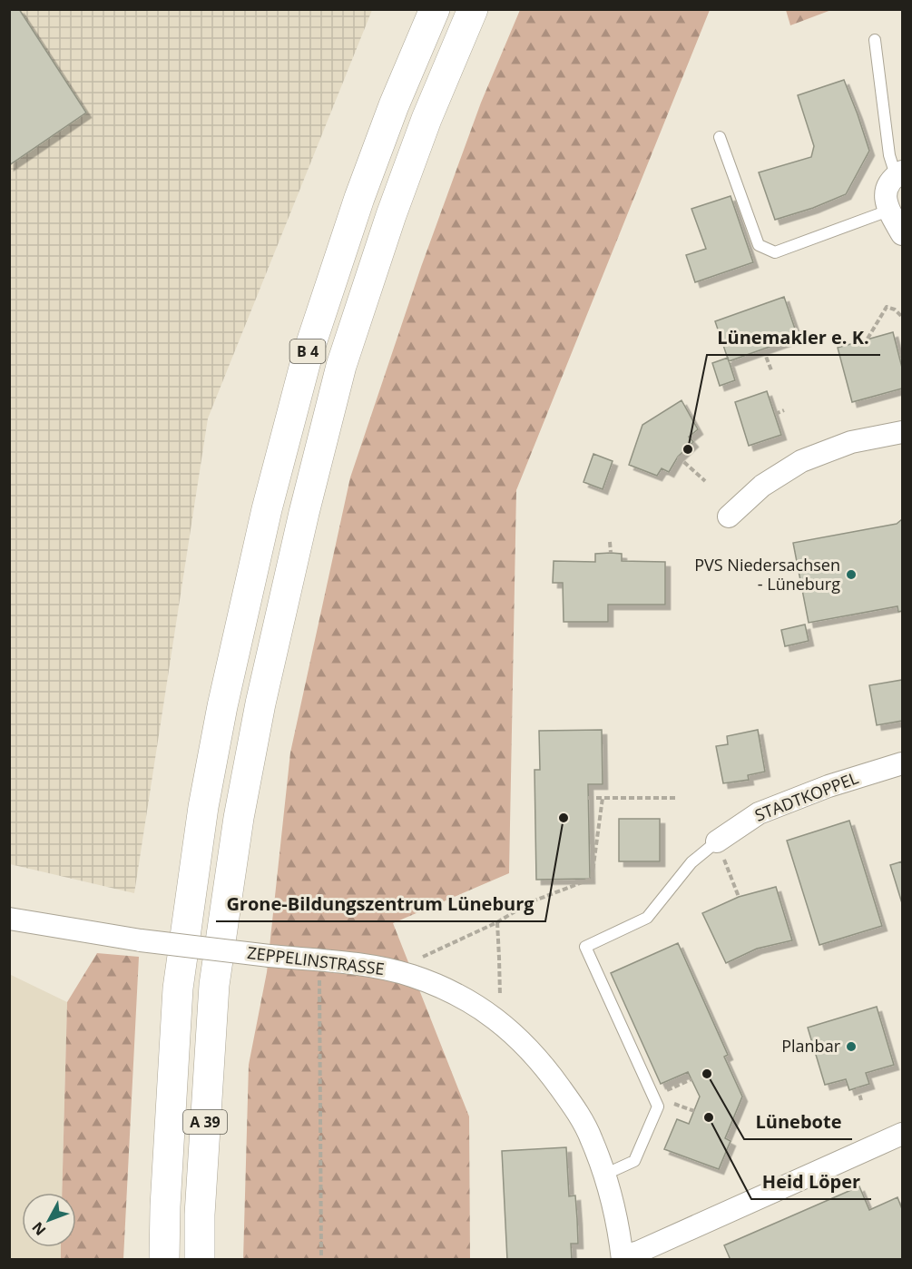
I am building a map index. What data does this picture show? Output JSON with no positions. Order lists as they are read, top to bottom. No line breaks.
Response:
{"streets":{"highway":["B 4","A 39"],"street":["STADTKOPPEL","ZEPPELINSTRASSE"]},"crossings":[["B 4","A 39"]],"places":["Lünemakler e. K.","PVS Niedersachsen - Lüneburg","Grone-Bildungszentrum Lüneburg","Planbar","Lünebote","Heid Löper"],"north":"bottom left"}
